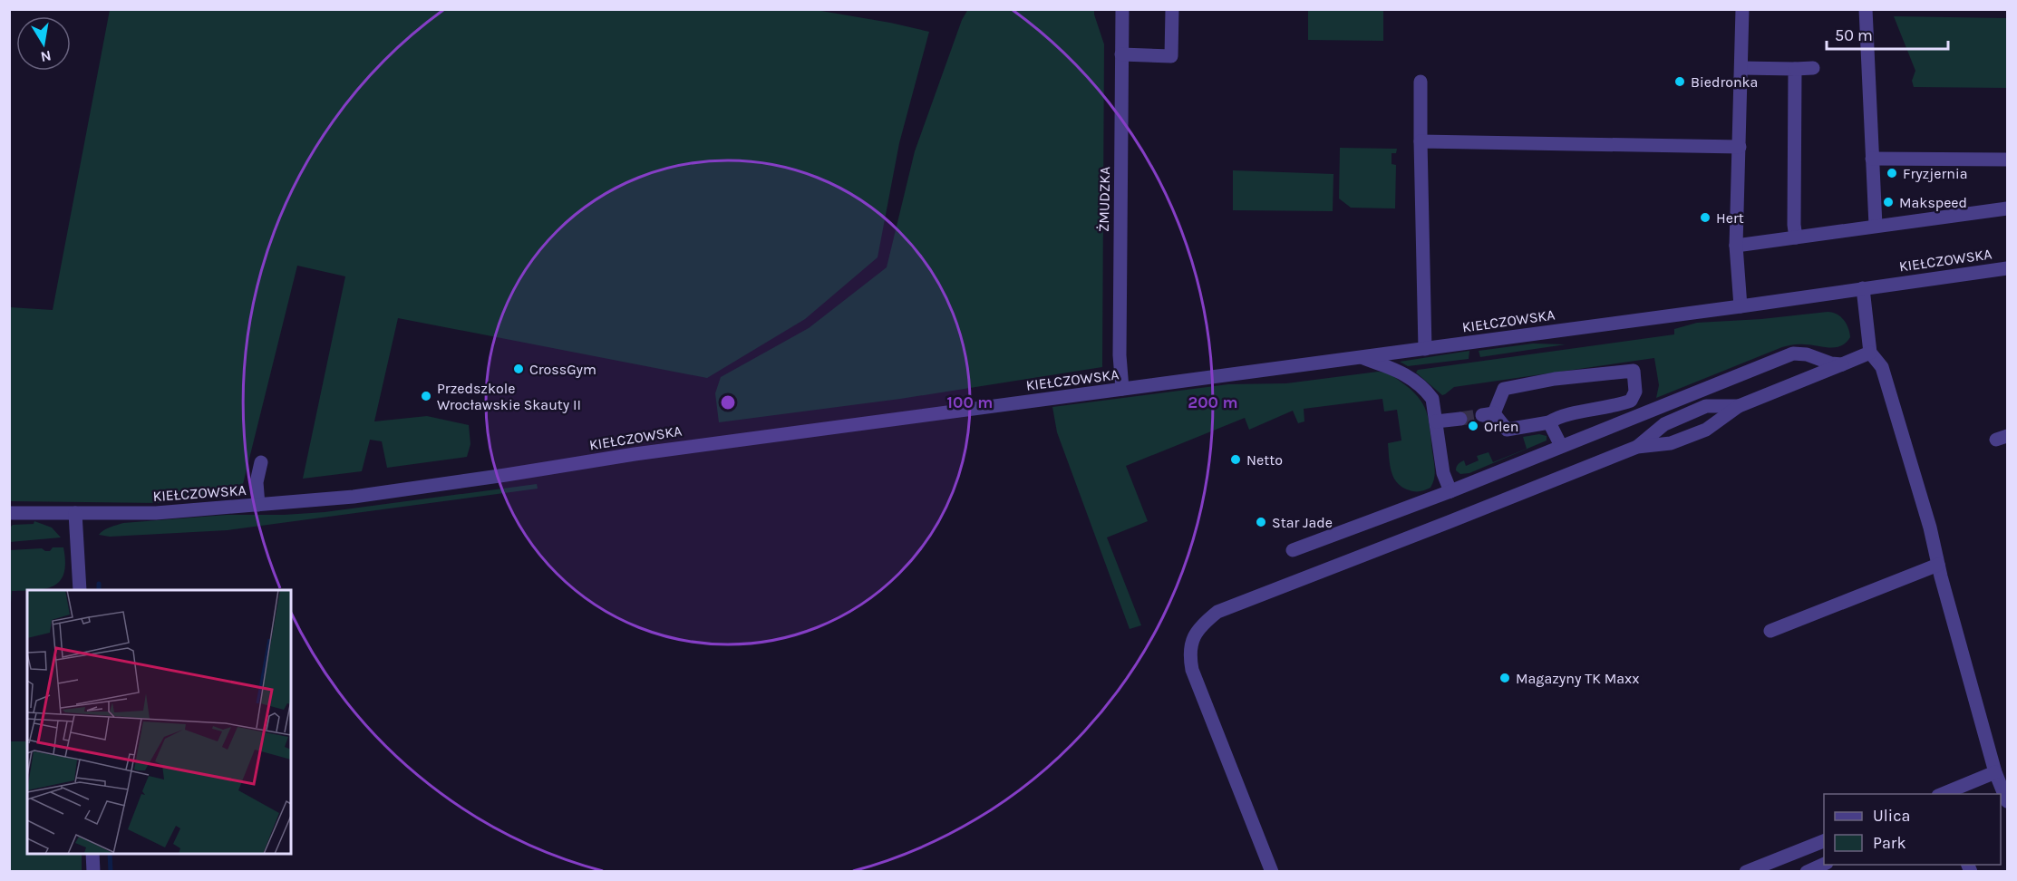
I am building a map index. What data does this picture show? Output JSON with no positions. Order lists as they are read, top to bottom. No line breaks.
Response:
{"streets":{"street":["ŻMUDZKA","KIEŁCZOWSKA"]},"crossings":[["ŻMUDZKA","KIEŁCZOWSKA"]],"places":["Biedronka","Fryzjernia","Makspeed","Hert","CrossGym","Przedszkole Wrocławskie Skauty II","Orlen","Netto","Star Jade","Magazyny TK Maxx"],"legend":["Ulica","Park"],"scale_bar":"50 m","north":"bottom","rings":["100 m","200 m"]}
